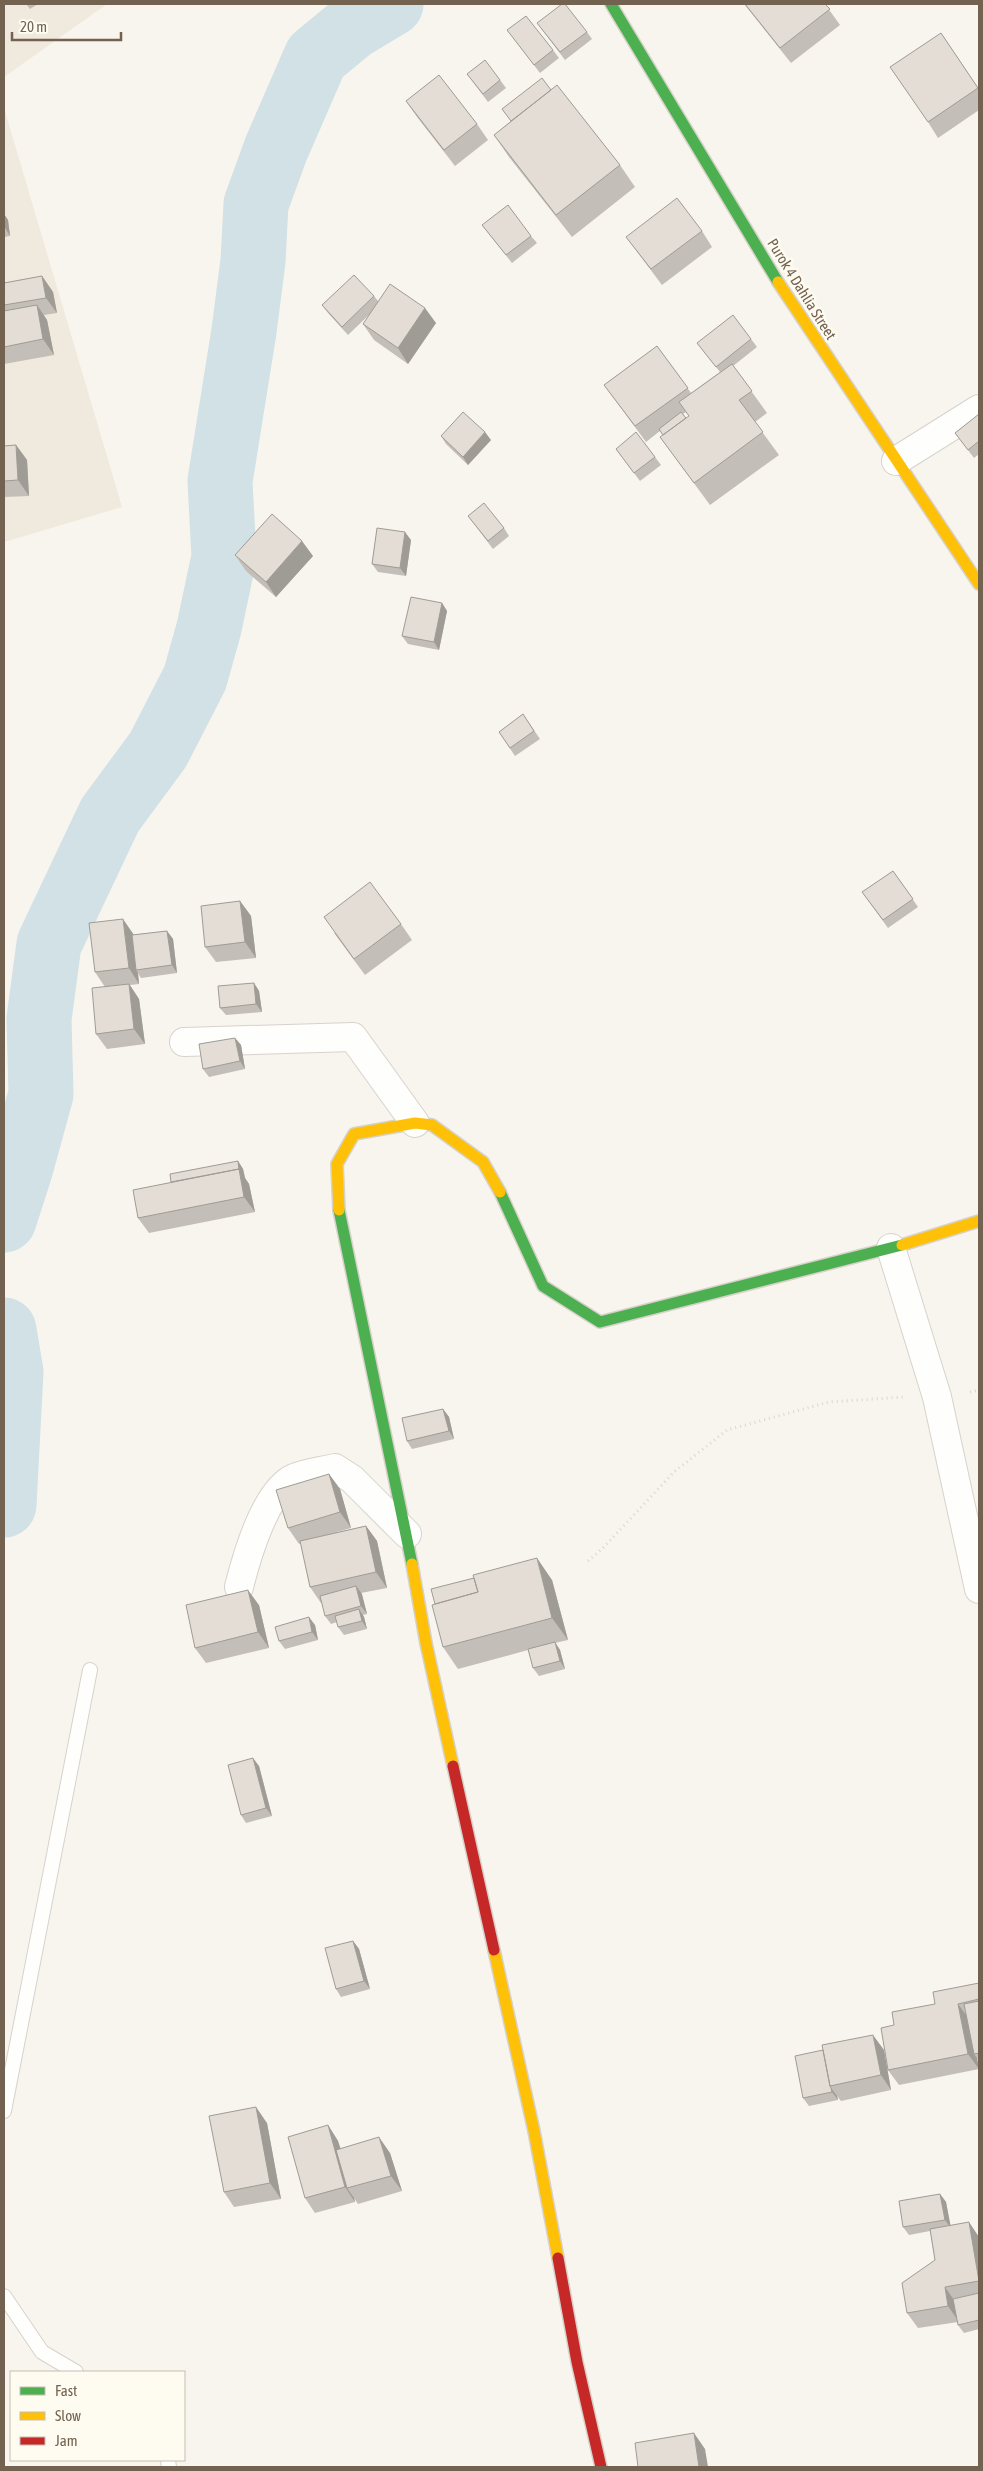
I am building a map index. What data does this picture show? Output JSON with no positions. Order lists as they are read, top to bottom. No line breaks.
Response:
{"streets":{"street":["Purok 4 Dahlia Street"]},"legend":["Fast","Slow","Jam"],"scale_bar":"20 m"}
